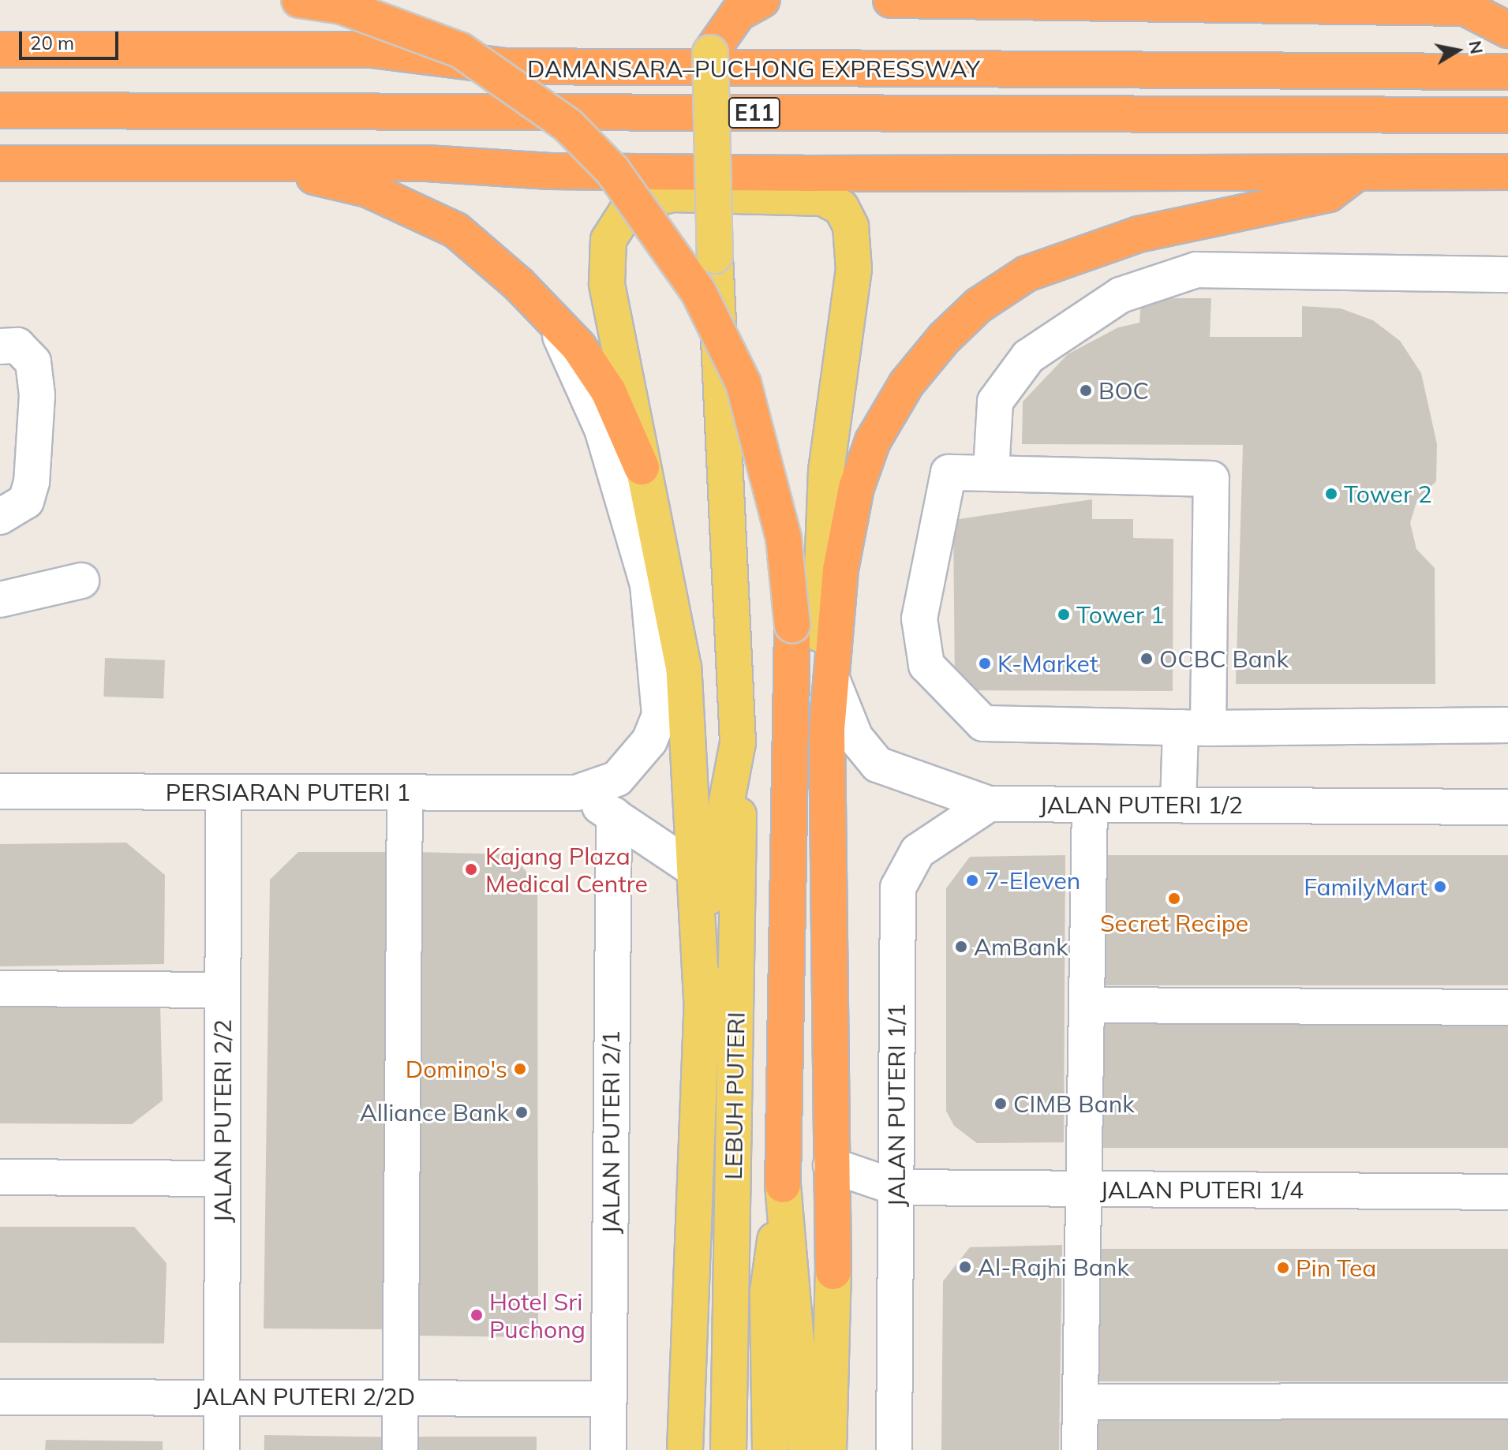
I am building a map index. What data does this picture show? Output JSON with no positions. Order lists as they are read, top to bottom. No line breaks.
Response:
{"streets":{"highway":["DAMANSARA–PUCHONG EXPRESSWAY","E11"],"main road":["LEBUH PUTERI"],"street":["PERSIARAN PUTERI 1","JALAN PUTERI 1/2","JALAN PUTERI 1/1","JALAN PUTERI 2/2","JALAN PUTERI 2/1","JALAN PUTERI 1/4","JALAN PUTERI 2/2D"]},"crossings":[["PERSIARAN PUTERI 1","JALAN PUTERI 2/2"],["JALAN PUTERI 1/2","JALAN PUTERI 1/1"],["JALAN PUTERI 1/1","JALAN PUTERI 1/4"],["JALAN PUTERI 2/2","JALAN PUTERI 2/2D"],["JALAN PUTERI 2/1","JALAN PUTERI 2/2D"]],"places":["BOC","Tower 2","Tower 1","OCBC Bank","K-Market","Kajang Plaza Medical Centre","7-Eleven","FamilyMart","Secret Recipe","AmBank","Domino's","CIMB Bank","Alliance Bank","Al-Rajhi Bank","Pin Tea","Hotel Sri Puchong"],"scale_bar":"20 m","north":"right"}
